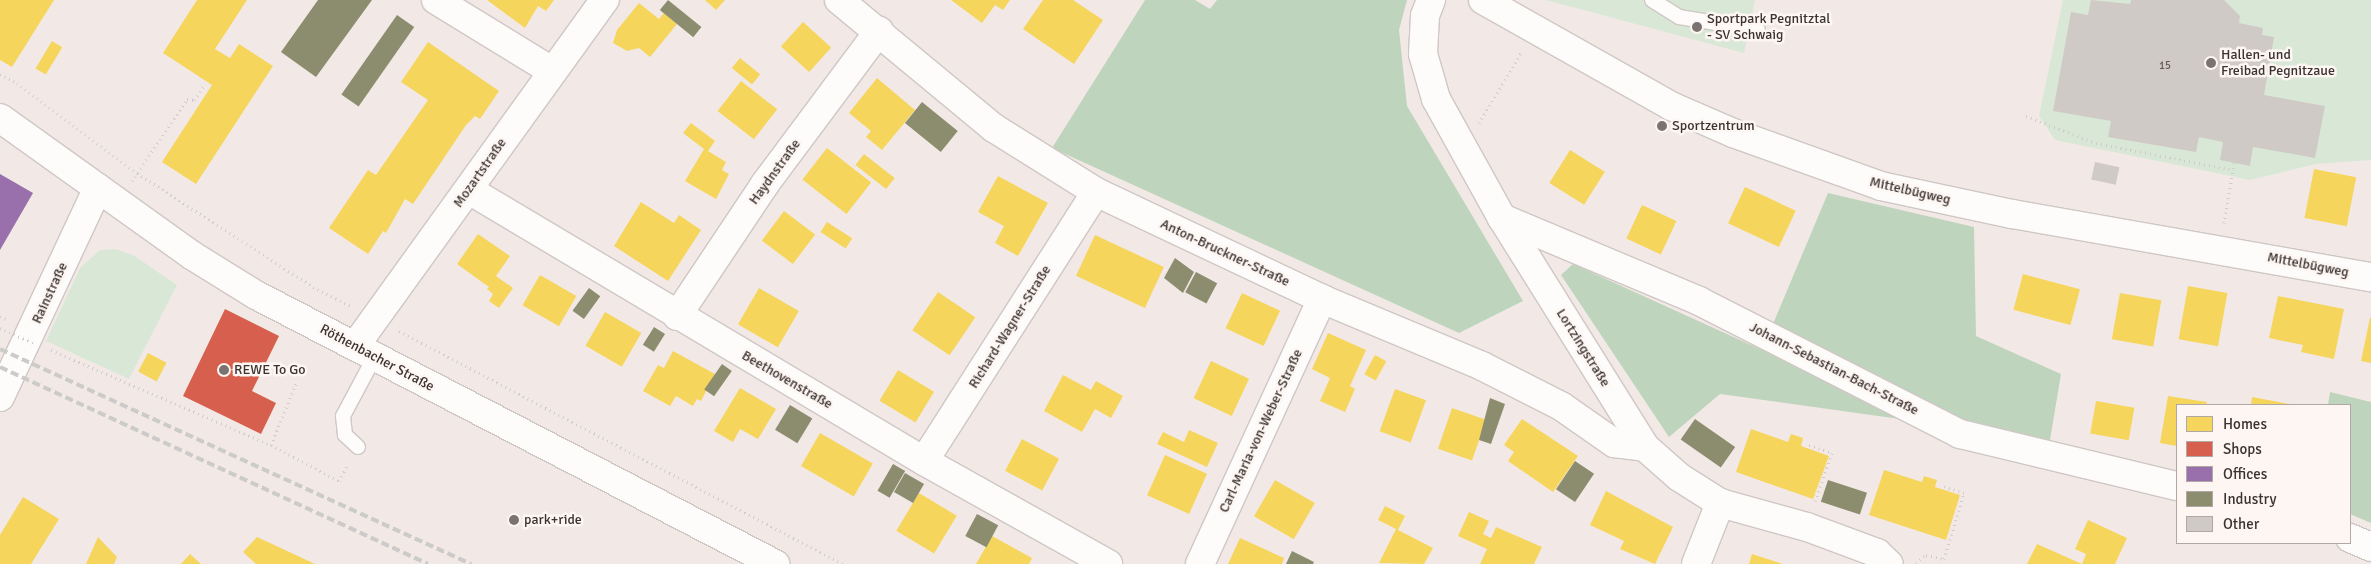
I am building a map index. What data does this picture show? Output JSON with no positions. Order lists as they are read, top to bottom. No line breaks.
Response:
{"streets":{"street":["Haydnstraße","Mozartstraße","Mittelbügweg","Anton-Bruckner-Straße","Rainstraße","Richard-Wagner-Straße","Lortzingstraße","Röthenbacher Straße","Johann-Sebastian-Bach-Straße","Beethovenstraße","Carl-Maria-von-Weber-Straße"]},"crossings":[["Haydnstraße","Anton-Bruckner-Straße"],["Haydnstraße","Beethovenstraße"],["Mozartstraße","Röthenbacher Straße"],["Mozartstraße","Beethovenstraße"],["Anton-Bruckner-Straße","Richard-Wagner-Straße"],["Anton-Bruckner-Straße","Lortzingstraße"],["Anton-Bruckner-Straße","Carl-Maria-von-Weber-Straße"],["Rainstraße","Röthenbacher Straße"],["Richard-Wagner-Straße","Beethovenstraße"],["Lortzingstraße","Johann-Sebastian-Bach-Straße"]],"places":["Sportpark Pegnitztal - SV Schwaig","Hallen- und Freibad Pegnitzaue","Sportzentrum","REWE To Go","park+ride"],"house_numbers":["15"],"legend":["Homes","Shops","Offices","Industry","Other"]}
